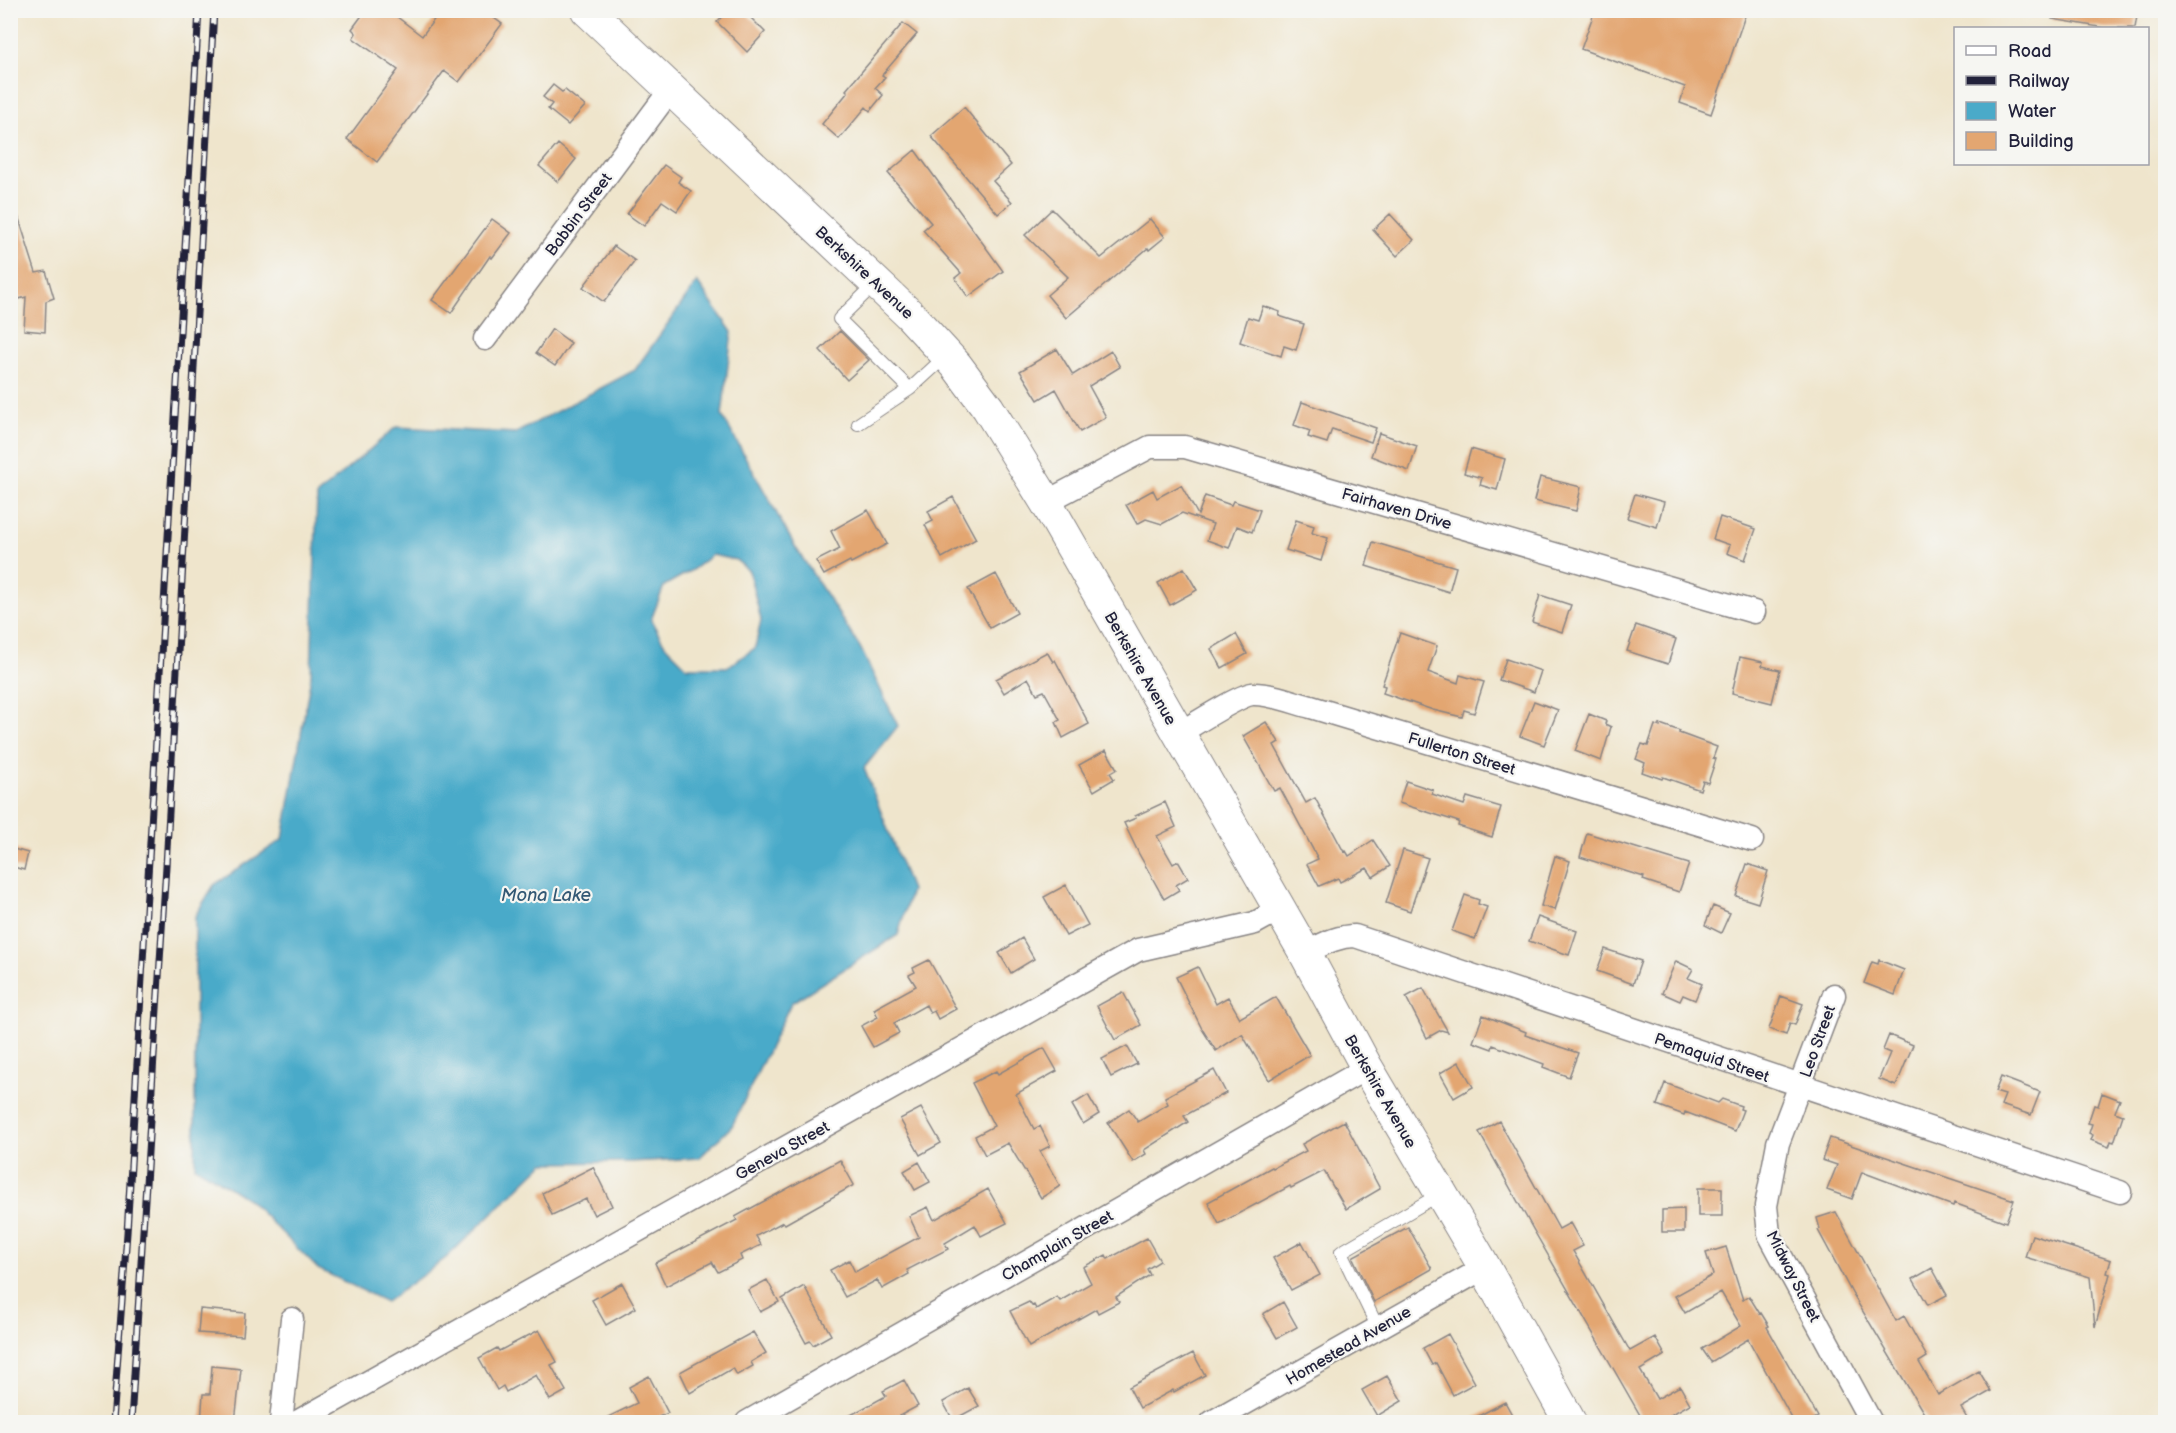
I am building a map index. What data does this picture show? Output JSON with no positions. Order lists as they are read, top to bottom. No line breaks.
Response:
{"streets":{"main road":["Berkshire Avenue"],"street":["Babbin Street","Fairhaven Drive","Fullerton Street","Leo Street","Pemaquid Street","Geneva Street","Champlain Street","Midway Street","Homestead Avenue"]},"crossings":[["Babbin Street","Berkshire Avenue"],["Berkshire Avenue","Fairhaven Drive"],["Berkshire Avenue","Fullerton Street"],["Berkshire Avenue","Pemaquid Street"],["Berkshire Avenue","Geneva Street"],["Berkshire Avenue","Champlain Street"],["Berkshire Avenue","Homestead Avenue"],["Leo Street","Pemaquid Street"],["Leo Street","Midway Street"],["Pemaquid Street","Midway Street"]],"water":["Mona Lake"],"legend":["Road","Railway","Water","Building"]}
